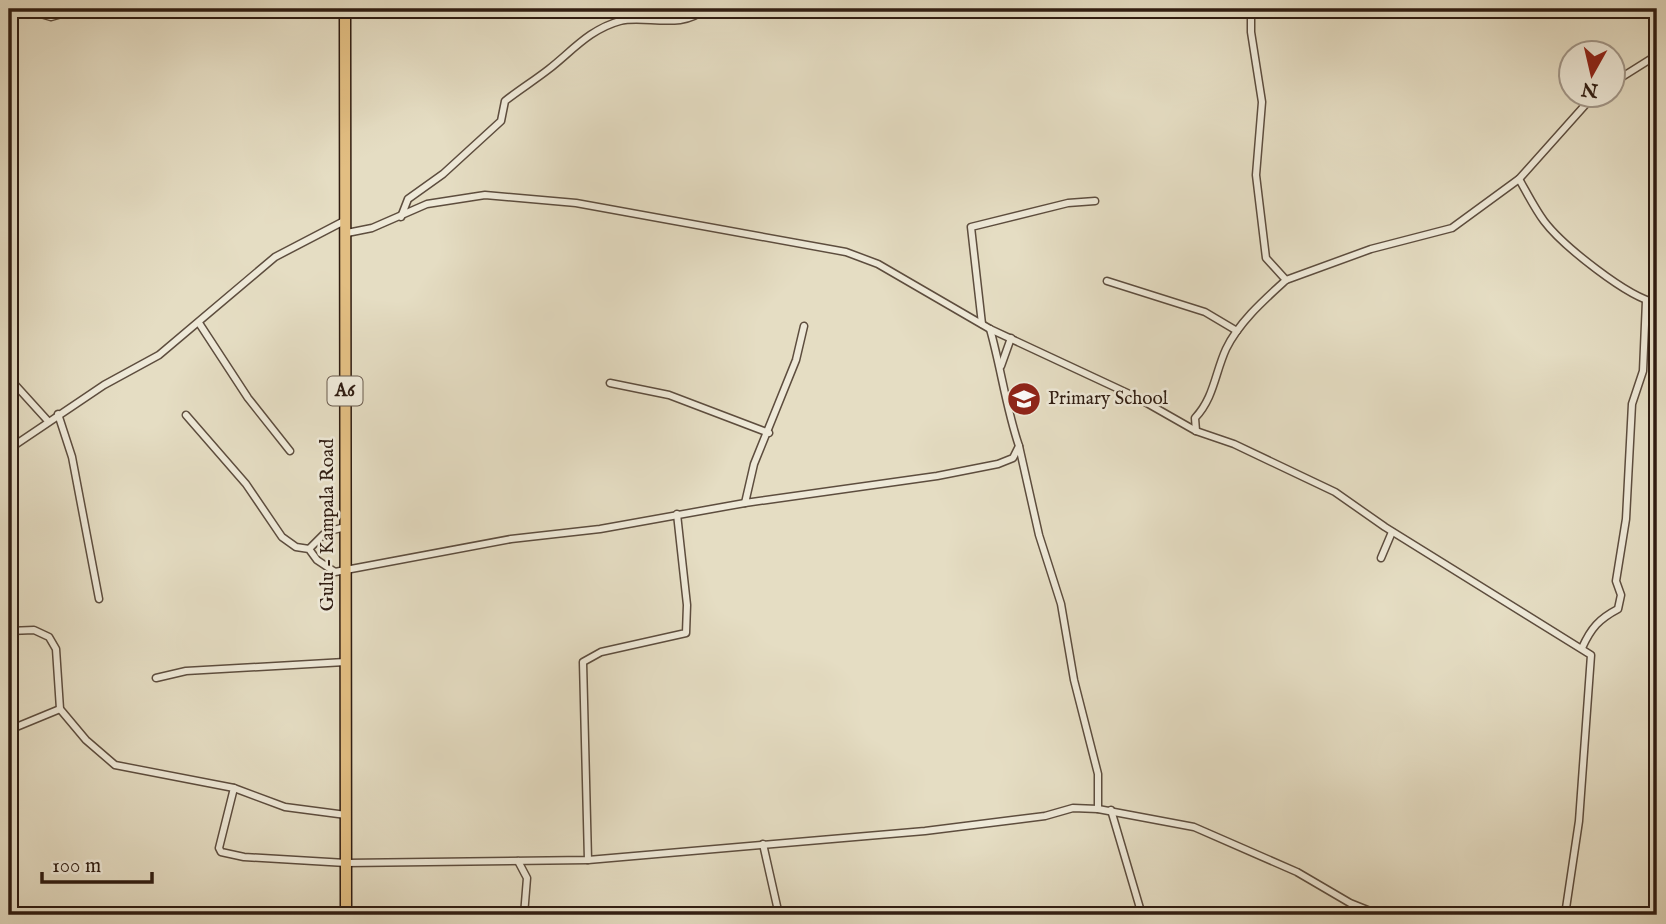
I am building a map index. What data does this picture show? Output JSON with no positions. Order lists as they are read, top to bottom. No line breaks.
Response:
{"streets":{"main road":["A6","Gulu - Kampala Road"]},"places":{"school or university":["Primary School"]},"scale_bar":"100 m","north":"bottom"}
